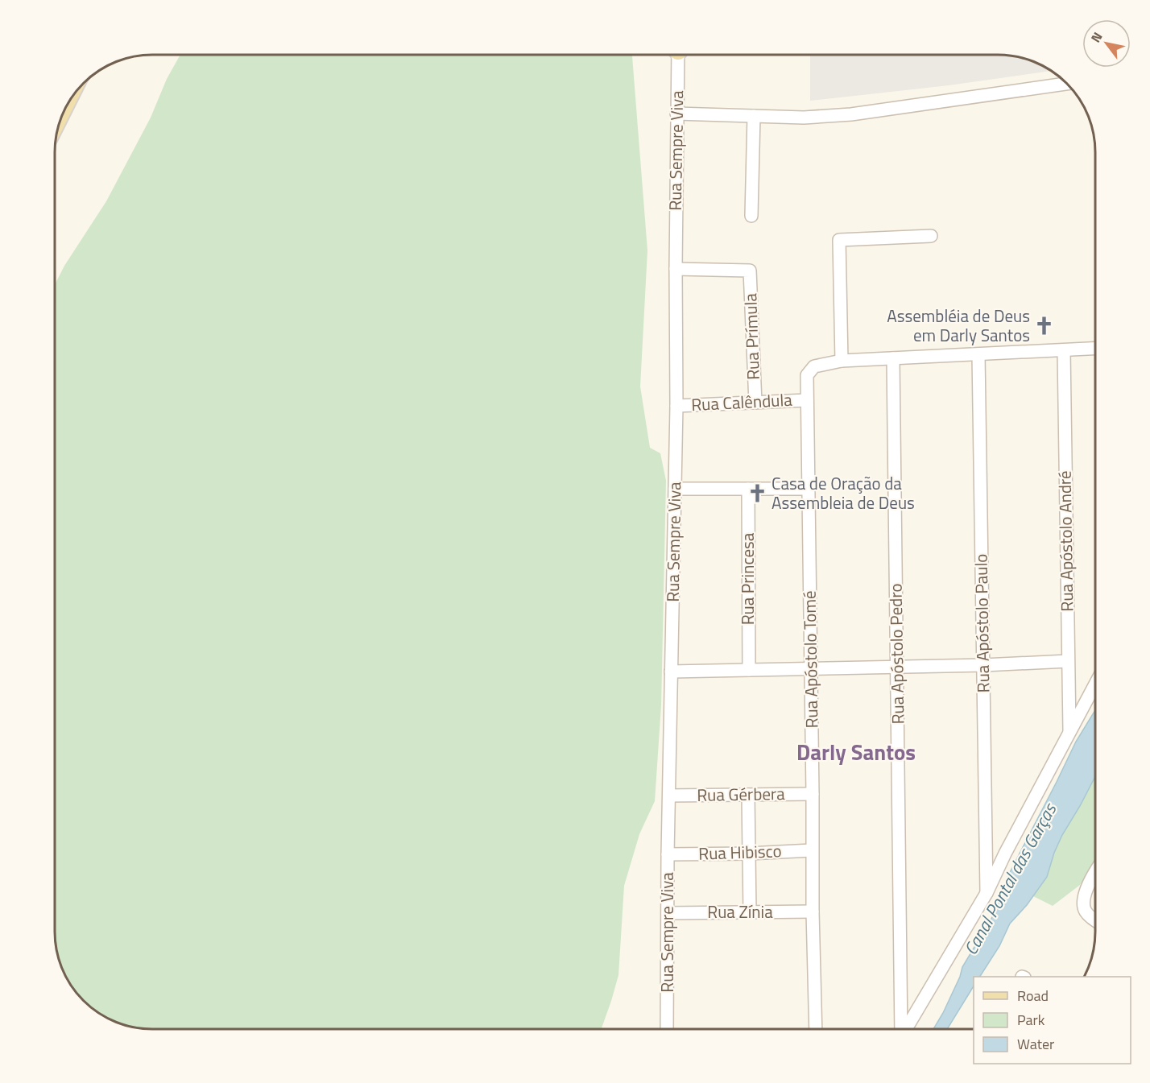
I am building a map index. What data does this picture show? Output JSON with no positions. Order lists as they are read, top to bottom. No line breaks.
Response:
{"streets":{"street":["Rua Sempre Viva","Rua Prímula","Rua Calêndula","Rua Apóstolo André","Rua Princesa","Rua Apóstolo Paulo","Rua Apóstolo Pedro","Rua Apóstolo Tomé","Rua Gérbera","Rua Hibisco","Rua Zínia"]},"crossings":[["Rua Sempre Viva","Rua Prímula"],["Rua Sempre Viva","Rua Calêndula"],["Rua Sempre Viva","Rua Gérbera"],["Rua Sempre Viva","Rua Hibisco"],["Rua Sempre Viva","Rua Zínia"],["Rua Prímula","Rua Calêndula"],["Rua Calêndula","Rua Apóstolo Tomé"],["Rua Apóstolo Tomé","Rua Gérbera"],["Rua Apóstolo Tomé","Rua Hibisco"],["Rua Apóstolo Tomé","Rua Zínia"]],"districts":["Darly Santos"],"water":["Canal Pontal das Garças"],"places":{"church":["Assembléia de Deus em Darly Santos","Casa de Oração da Assembleia de Deus"]},"legend":["Road","Park","Water"],"north":"top left"}
